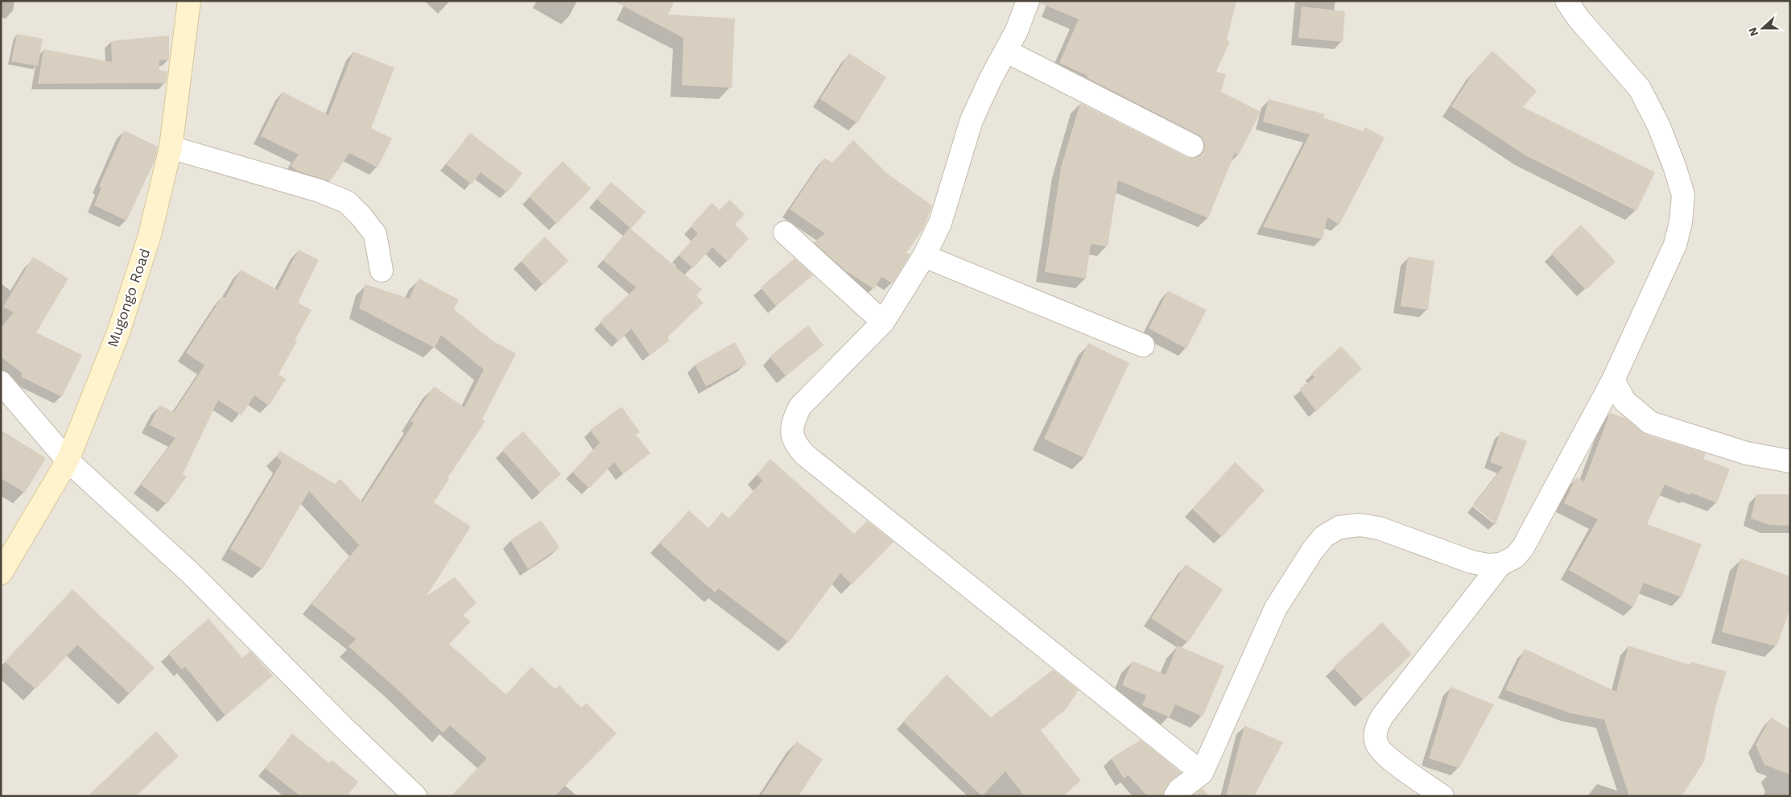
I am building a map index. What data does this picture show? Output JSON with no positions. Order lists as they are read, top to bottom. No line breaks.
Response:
{"streets":{"street":["Mugongo Road"]},"north":"left"}
